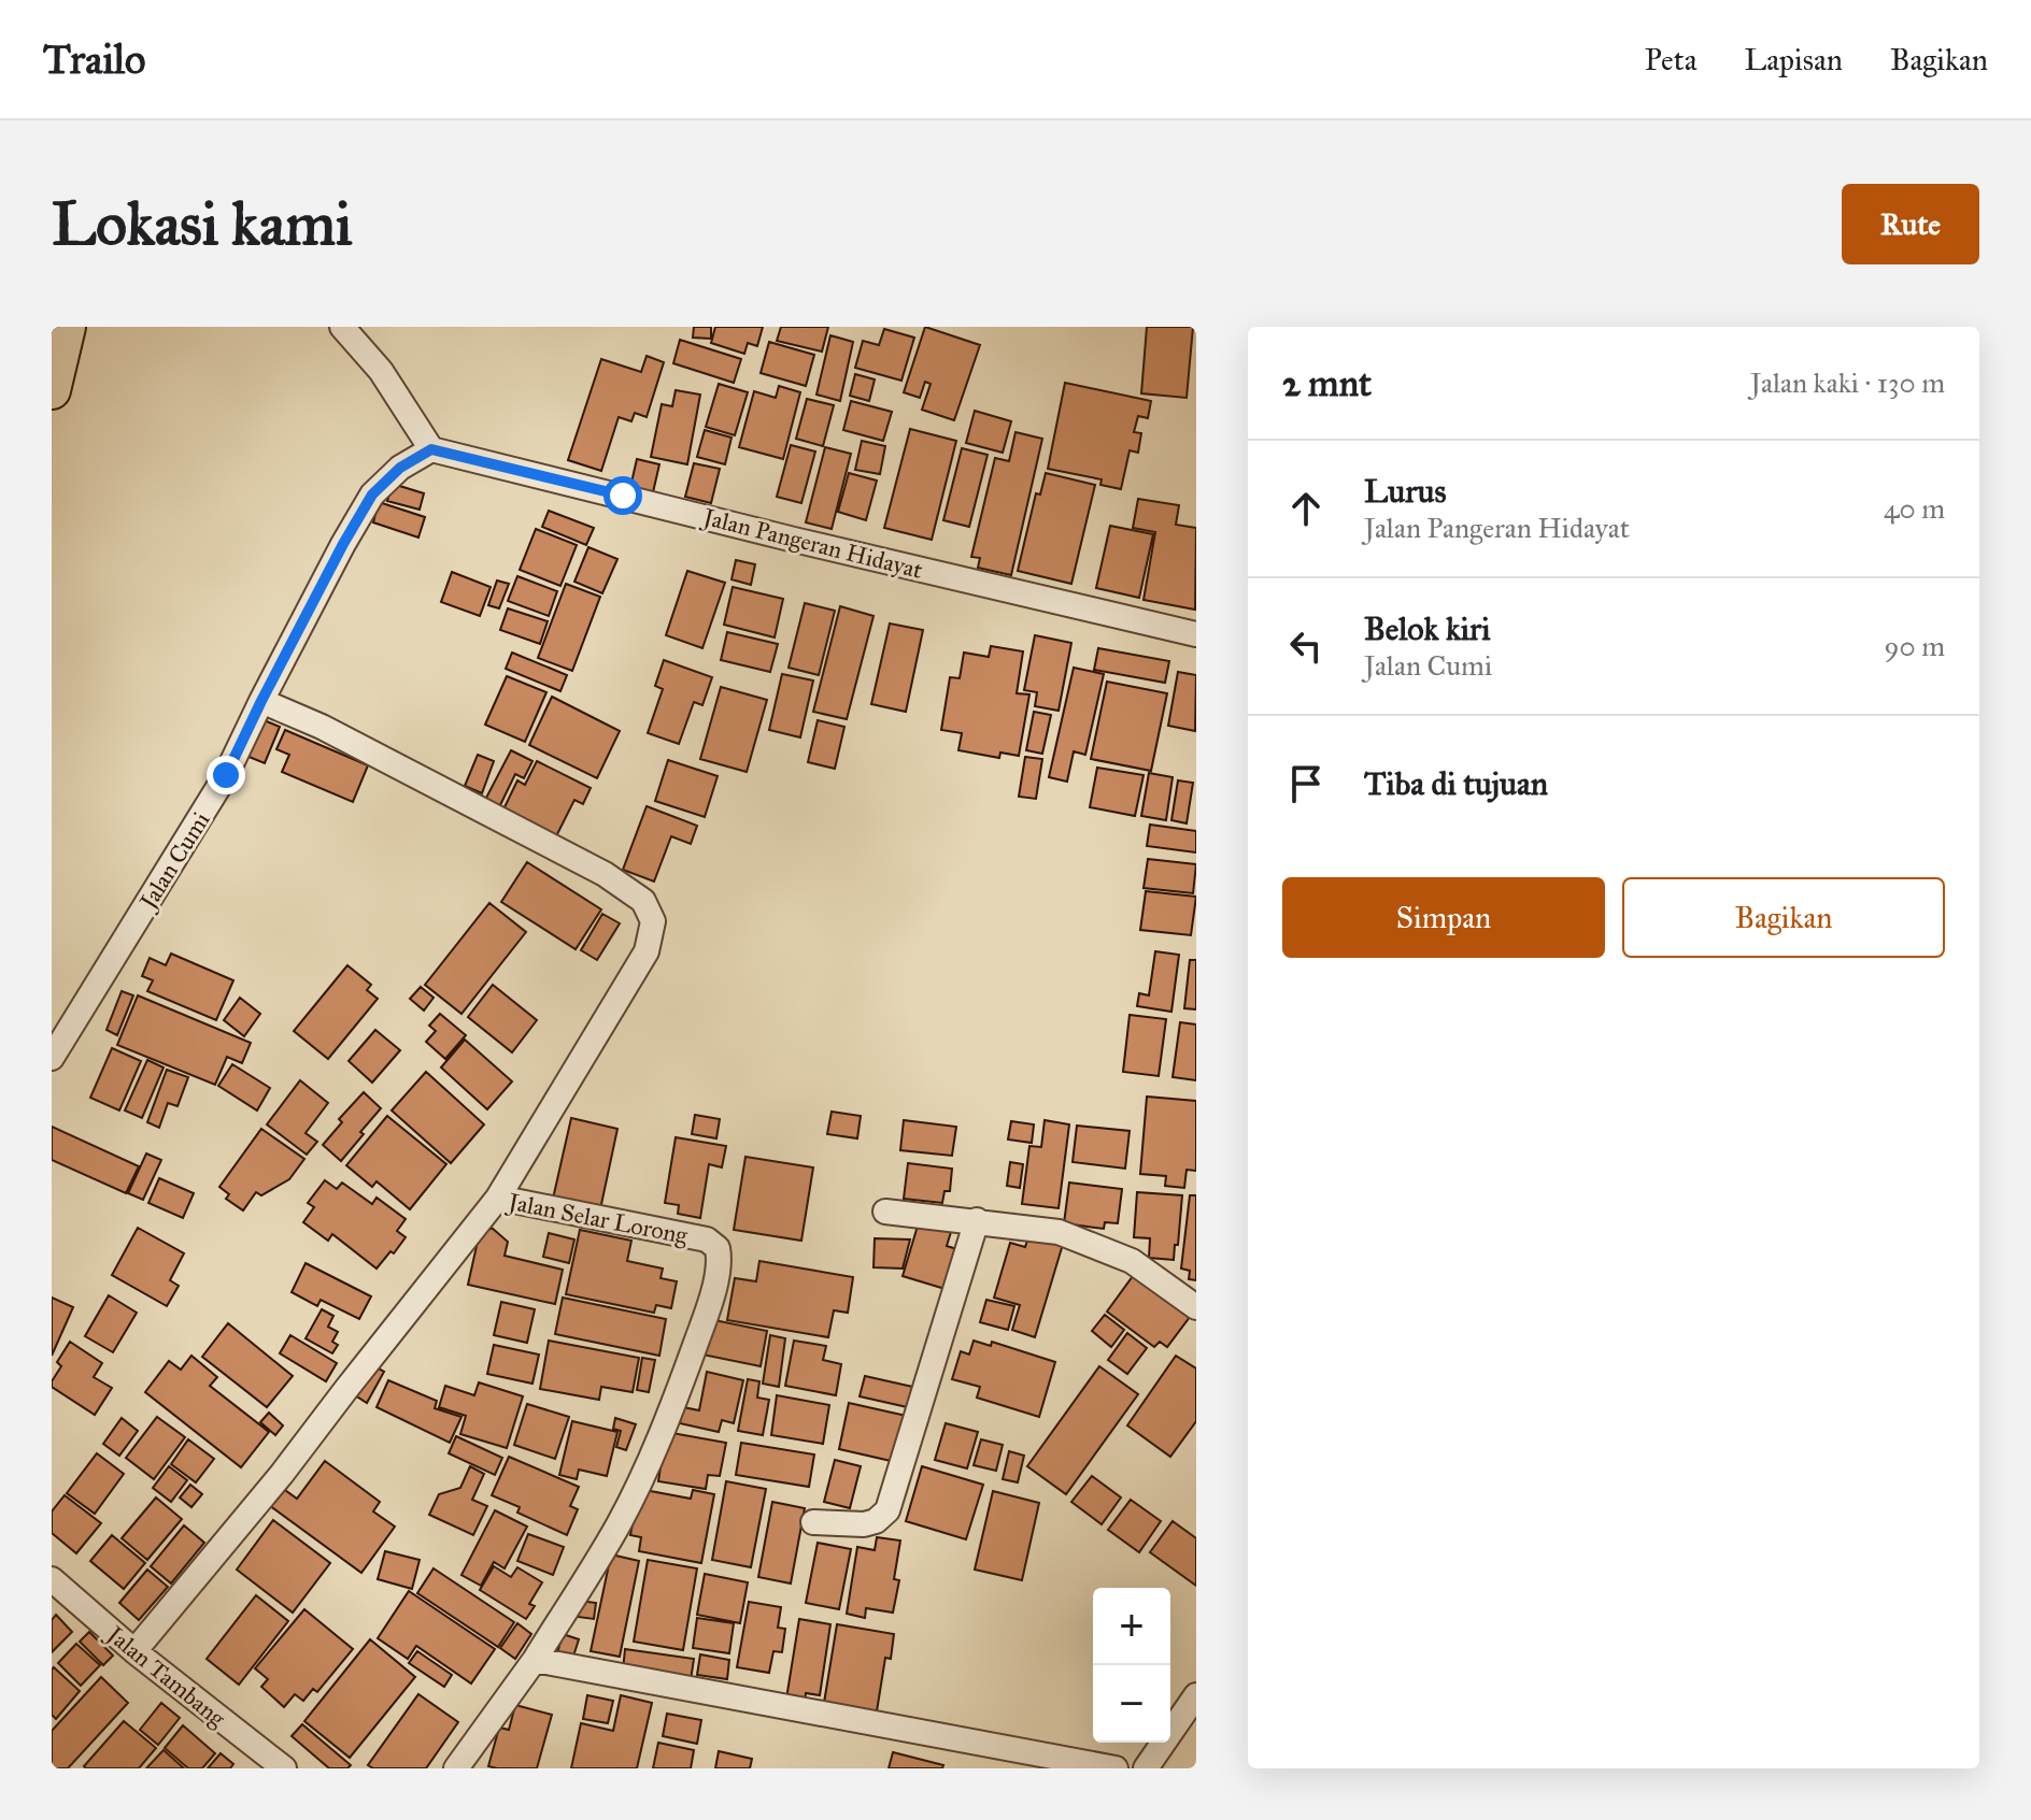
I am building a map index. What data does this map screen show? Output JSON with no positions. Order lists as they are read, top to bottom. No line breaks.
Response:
{"streets":{"street":["Jalan Pangeran Hidayat","Jalan Cumi","Jalan Selar Lorong","Jalan Tambang"]},"crossings":[["Jalan Pangeran Hidayat","Jalan Cumi"],["Jalan Selar Lorong","Jalan Tambang"]],"page":{"header":"Trailo","nav":["Peta","Lapisan","Bagikan"],"buttons":["Rute",["Simpan","Bagikan"]],"title":"Lokasi kami","heading":["2 mnt","Jalan kaki · 130 m"],"list":[["Lurus","Jalan Pangeran Hidayat","40 m"],["Belok kiri","Jalan Cumi","90 m"],"Tiba di tujuan"],"map_buttons":["+","−"]}}
